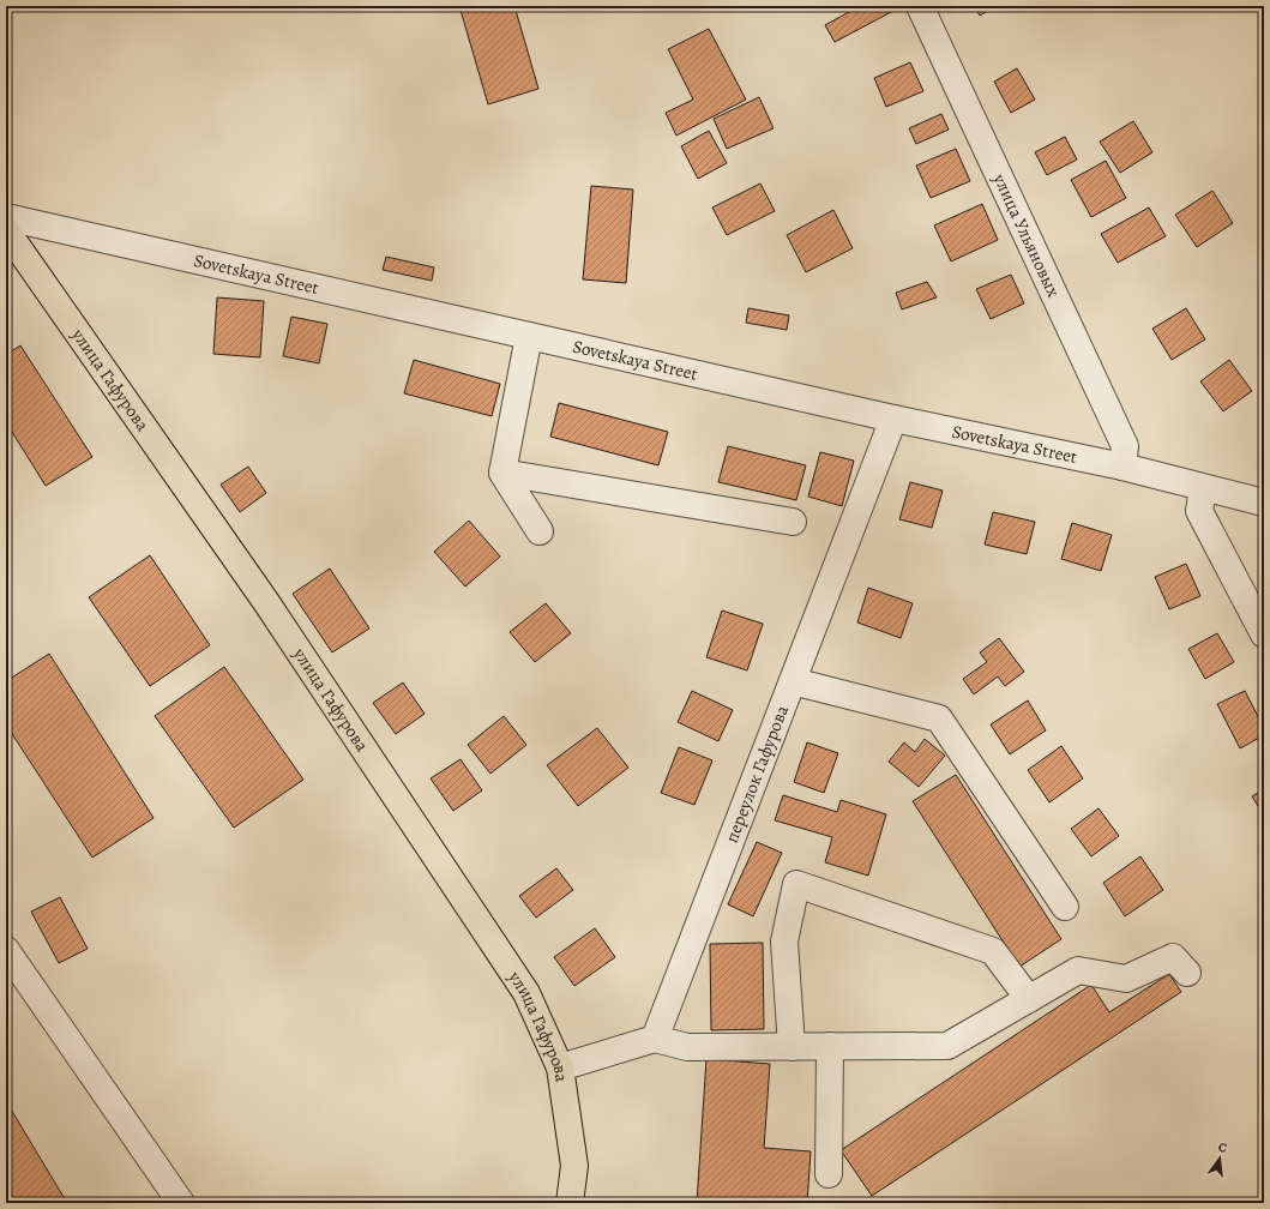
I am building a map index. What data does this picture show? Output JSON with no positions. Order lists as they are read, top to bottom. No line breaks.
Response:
{"streets":{"main road":["улица Гафурова"],"street":["улица Ульяновых","Sovetskaya Street","переулок Гафурова"]},"crossings":[["улица Ульяновых","Sovetskaya Street"],["Sovetskaya Street","переулок Гафурова"]],"north":"top"}
